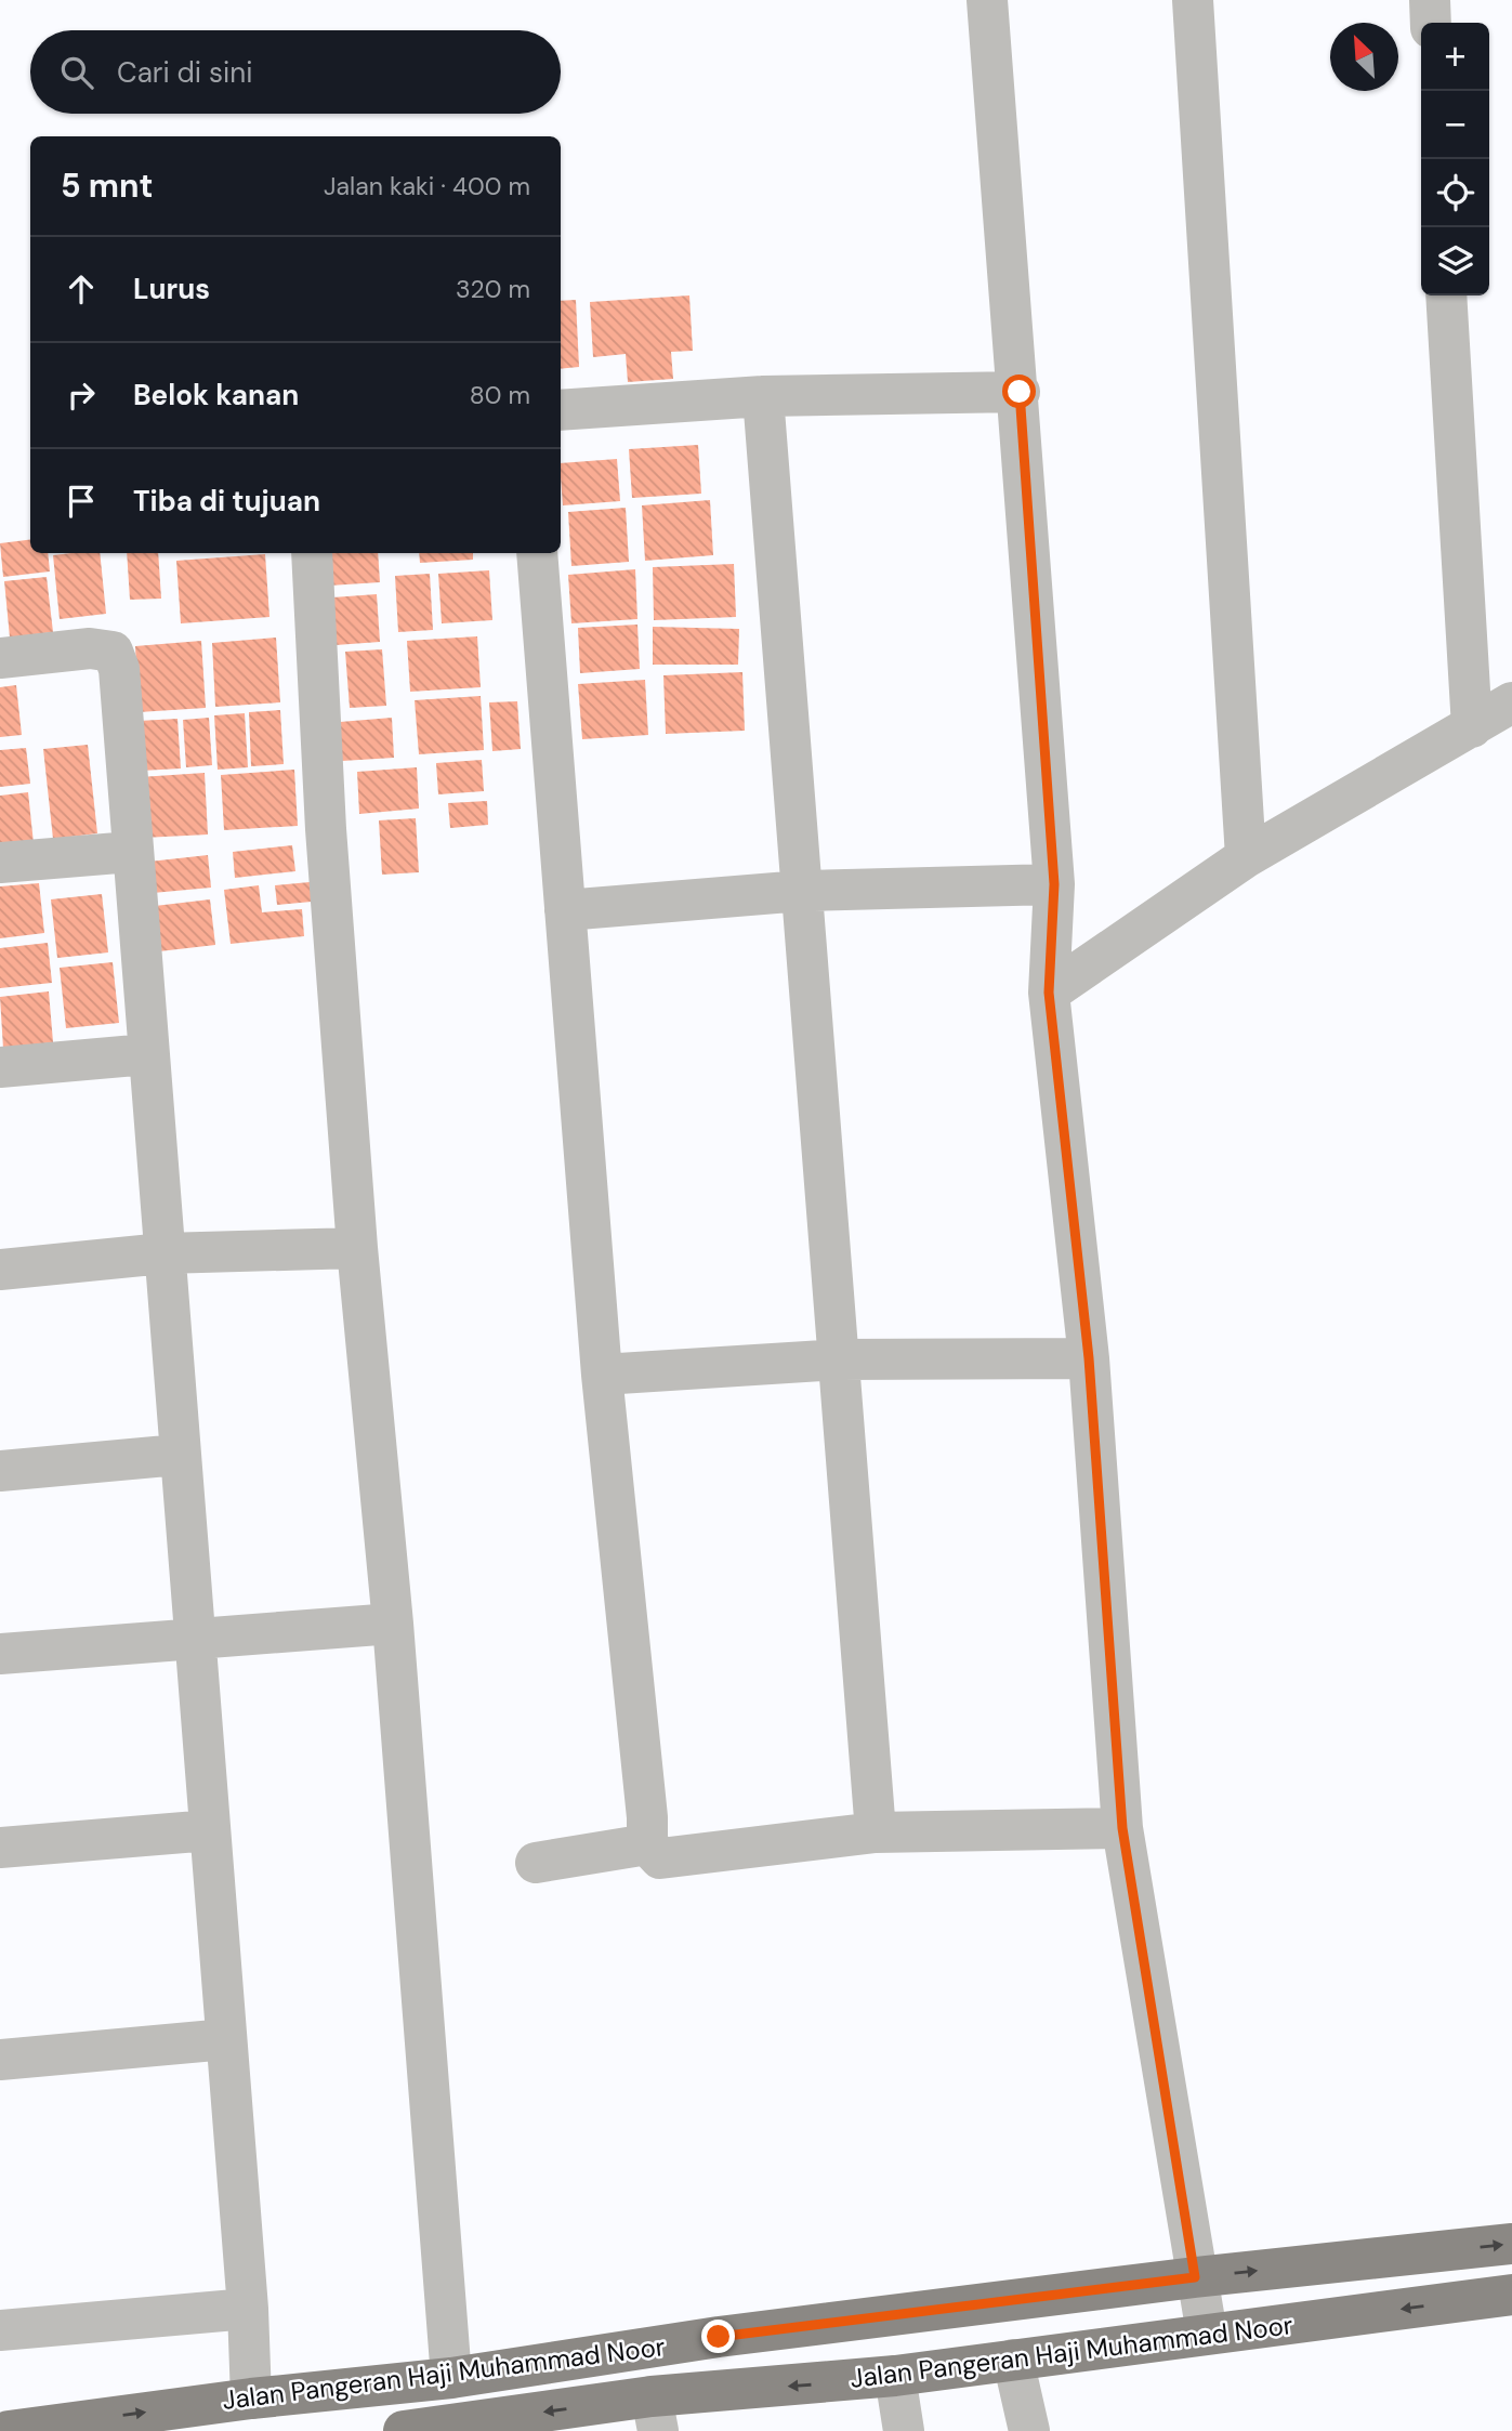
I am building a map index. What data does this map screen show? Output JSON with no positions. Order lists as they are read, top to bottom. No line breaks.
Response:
{"streets":{"main road":["Jalan Pangeran Haji Muhammad Noor"]},"north":"top left","page":{"map_buttons":["+","−"],"search":"Cari di sini","heading":["5 mnt","Jalan kaki · 400 m"],"list":[["Lurus","320 m"],["Belok kanan","80 m"],"Tiba di tujuan"]}}
